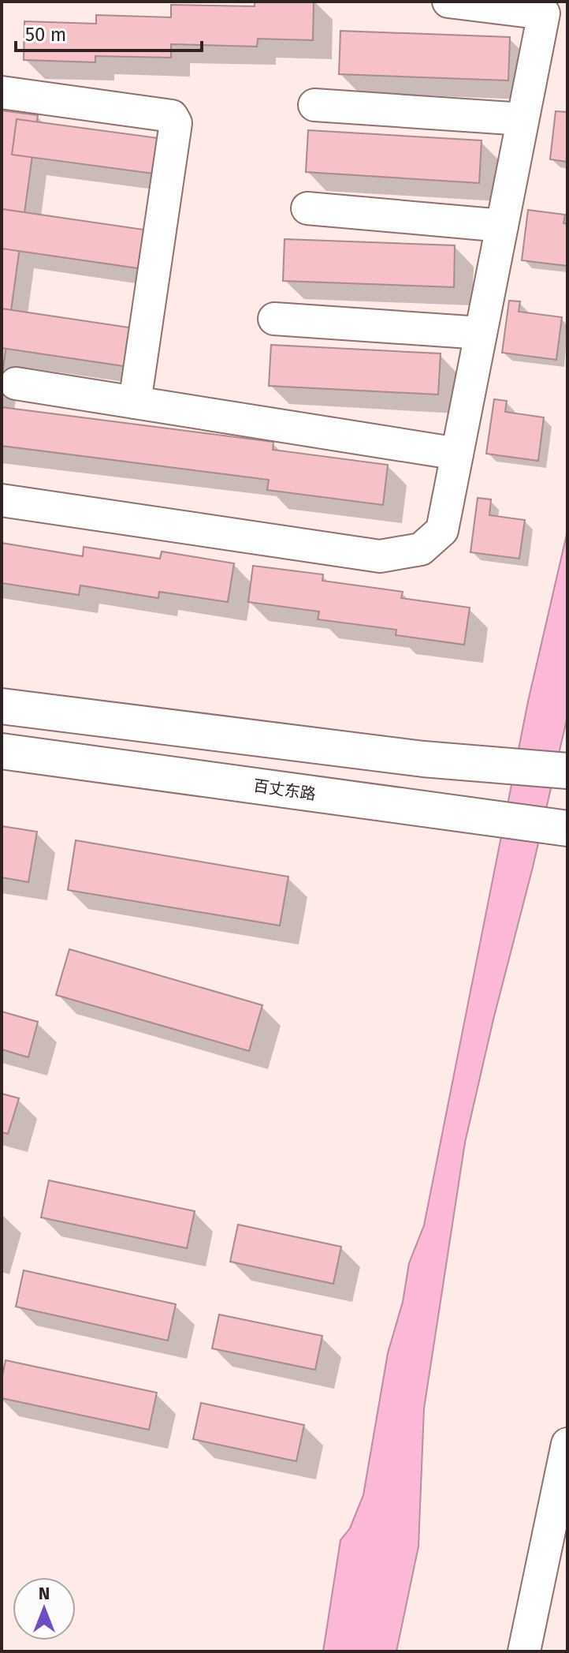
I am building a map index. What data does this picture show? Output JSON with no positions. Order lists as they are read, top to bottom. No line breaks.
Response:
{"streets":{"main road":["百丈东路"]},"scale_bar":"50 m","north":"top"}
